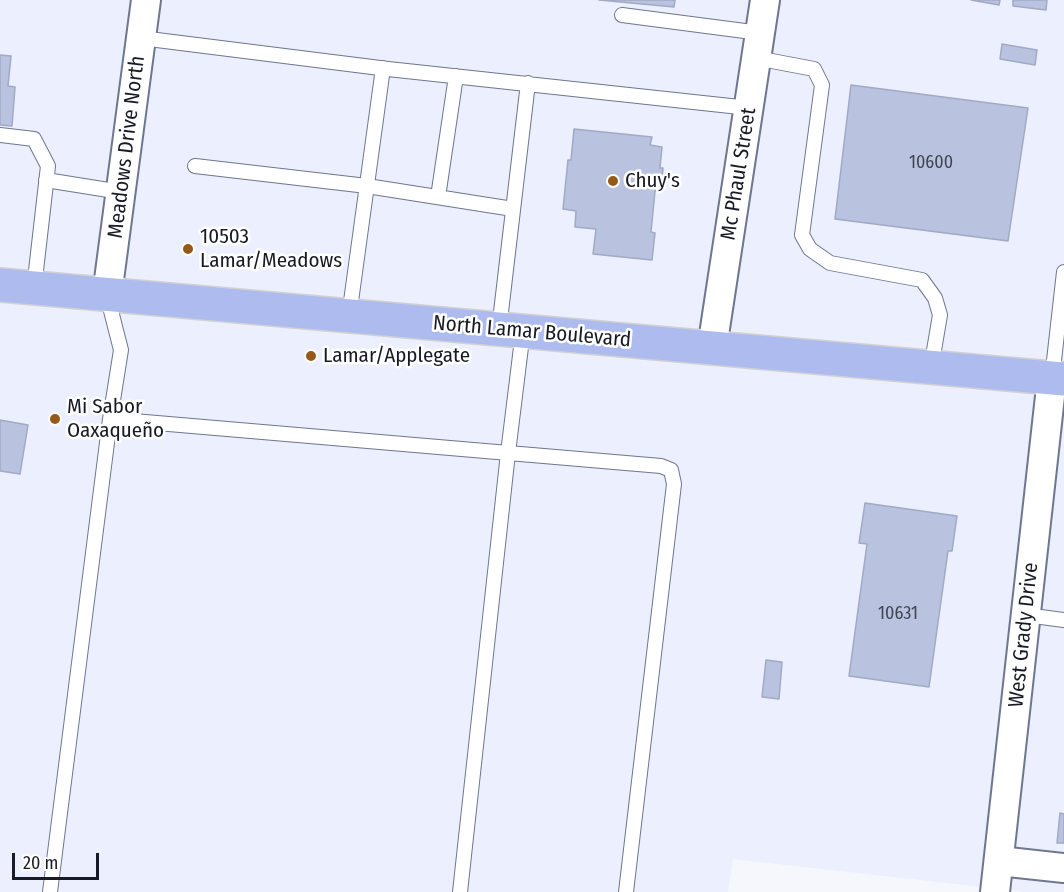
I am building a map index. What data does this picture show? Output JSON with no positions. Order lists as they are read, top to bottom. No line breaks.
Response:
{"streets":{"main road":["North Lamar Boulevard"],"street":["Meadows Drive North","Mc Phaul Street","West Grady Drive"]},"crossings":[["Meadows Drive North","North Lamar Boulevard"],["Mc Phaul Street","North Lamar Boulevard"],["North Lamar Boulevard","West Grady Drive"]],"places":["Chuy's","10503 Lamar/Meadows","Lamar/Applegate","Mi Sabor Oaxaqueño"],"house_numbers":["10600","10631"],"scale_bar":"20 m"}
